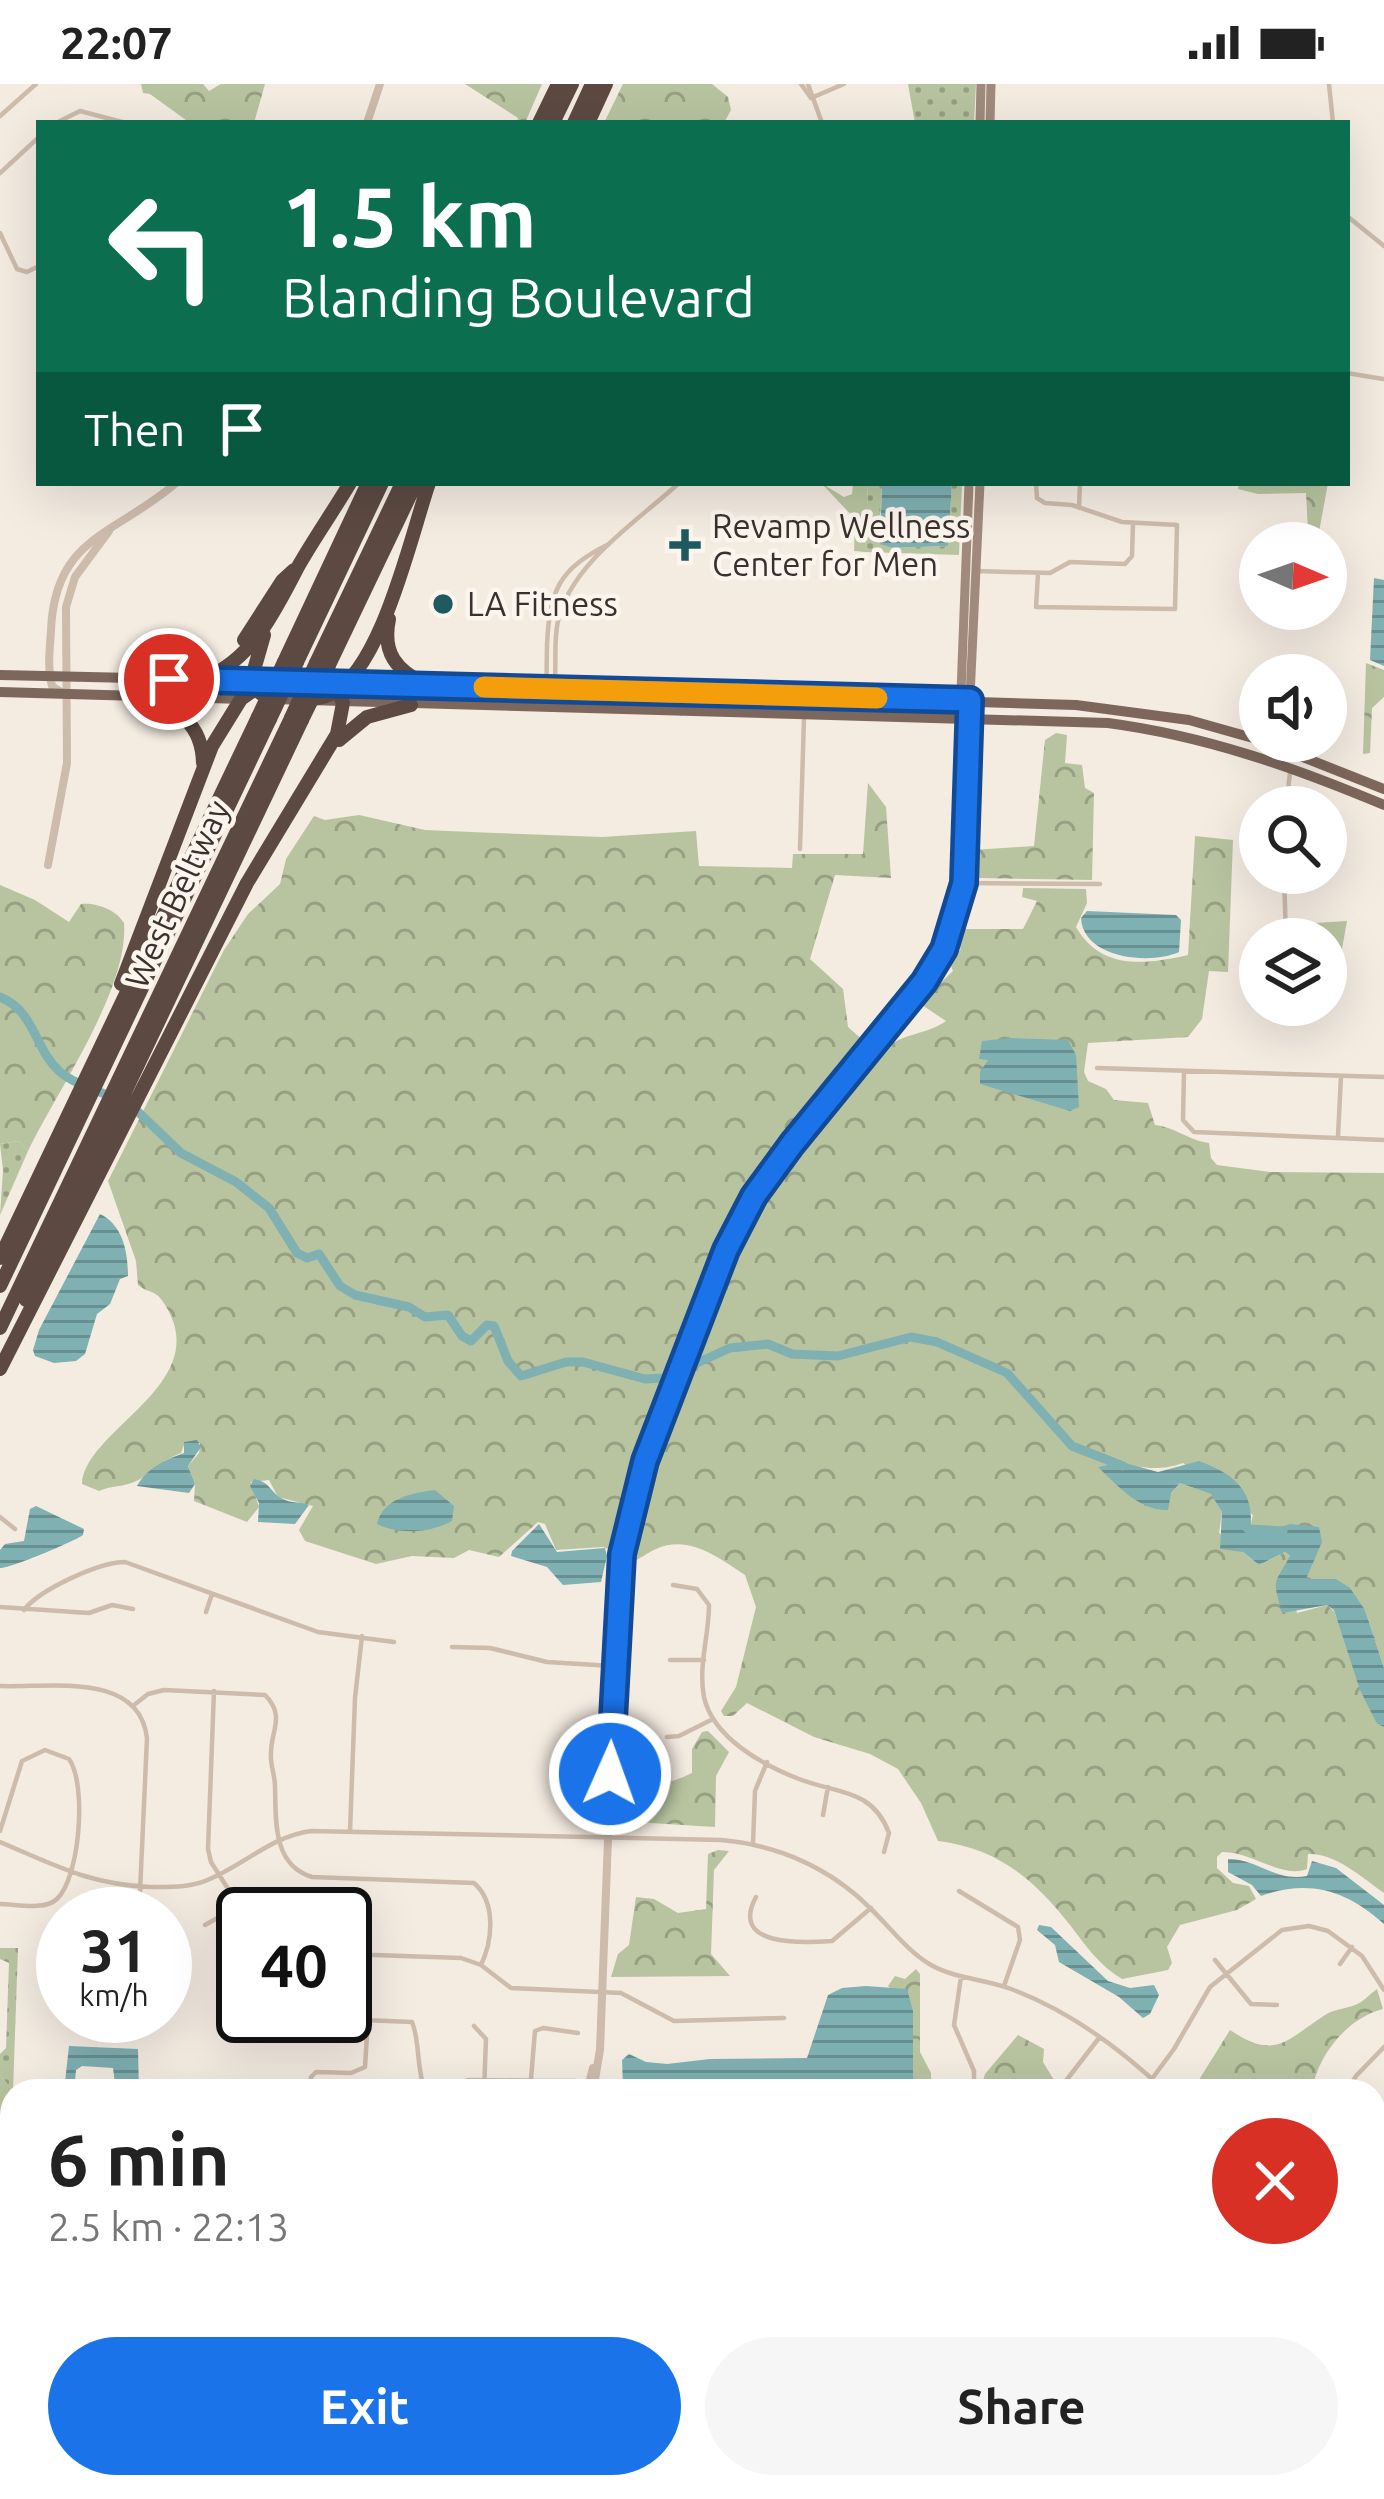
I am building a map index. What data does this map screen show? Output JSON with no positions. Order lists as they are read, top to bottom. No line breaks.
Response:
{"streets":{"highway":["West Beltway"]},"places":{"health":["Revamp Wellness Center for Men"],"other":["LA Fitness"]},"north":"right","page":{"status":"22:07","turn":["1.5 km","Blanding Boulevard"],"then":"Then","speed":"31 km/h","limit":"40","heading":["6 min","2.5 km · 22:13"],"buttons":["Exit","Share"]}}
